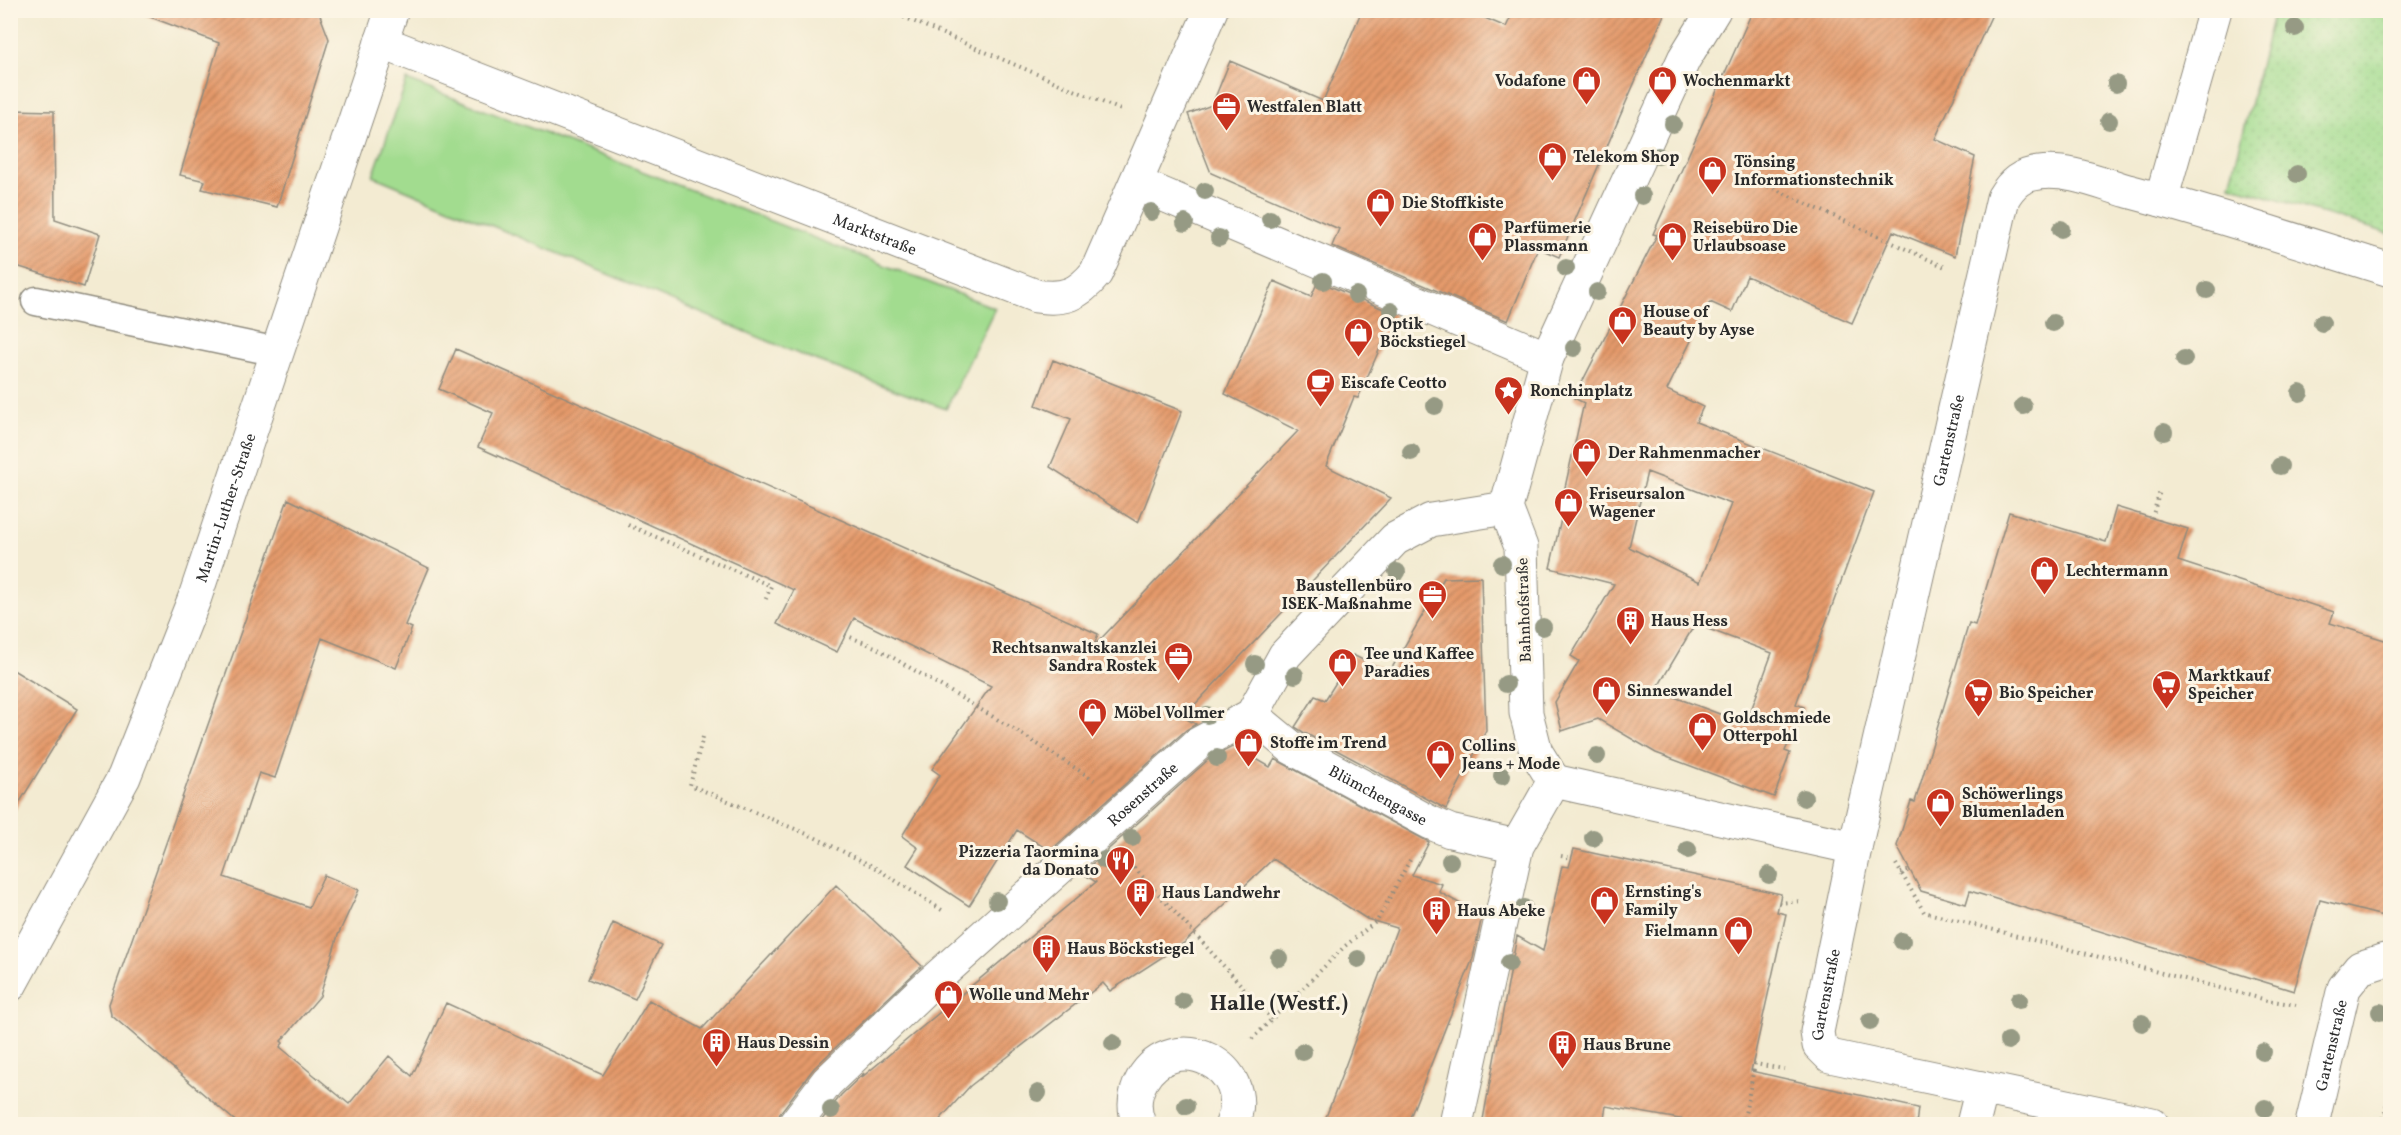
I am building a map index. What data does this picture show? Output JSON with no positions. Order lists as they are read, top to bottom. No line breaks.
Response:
{"streets":{"street":["Marktstraße","Gartenstraße","Martin-Luther-Straße","Bahnhofstraße","Rosenstraße","Blümchengasse"]},"crossings":[["Marktstraße","Martin-Luther-Straße"],["Rosenstraße","Blümchengasse"]],"districts":["Halle (Westf.)"],"places":{"shop":["Vodafone","Wochenmarkt","Telekom Shop","Tönsing Informationstechnik","Die Stoffkiste","Parfümerie Plassmann","Reisebüro Die Urlaubsoase","House of Beauty by Ayse","Optik Böckstiegel","Der Rahmenmacher","Friseursalon Wagener","Lechtermann","Tee und Kaffee Paradies","Sinneswandel","Möbel Vollmer","Goldschmiede Otterpohl","Stoffe im Trend","Collins Jeans + Mode","Schöwerlings Blumenladen","Ernsting's Family","Fielmann","Wolle und Mehr"],"office":["Westfalen Blatt","Baustellenbüro ISEK-Maßnahme","Rechtsanwaltskanzlei Sandra Rostek"],"cafe":["Eiscafe Ceotto"],"place":["Ronchinplatz"],"building":["Haus Hess","Haus Landwehr","Haus Abeke","Haus Böckstiegel","Haus Dessin","Haus Brune"],"supermarket":["Marktkauf Speicher","Bio Speicher"],"restaurant":["Pizzeria Taormina da Donato"]}}
